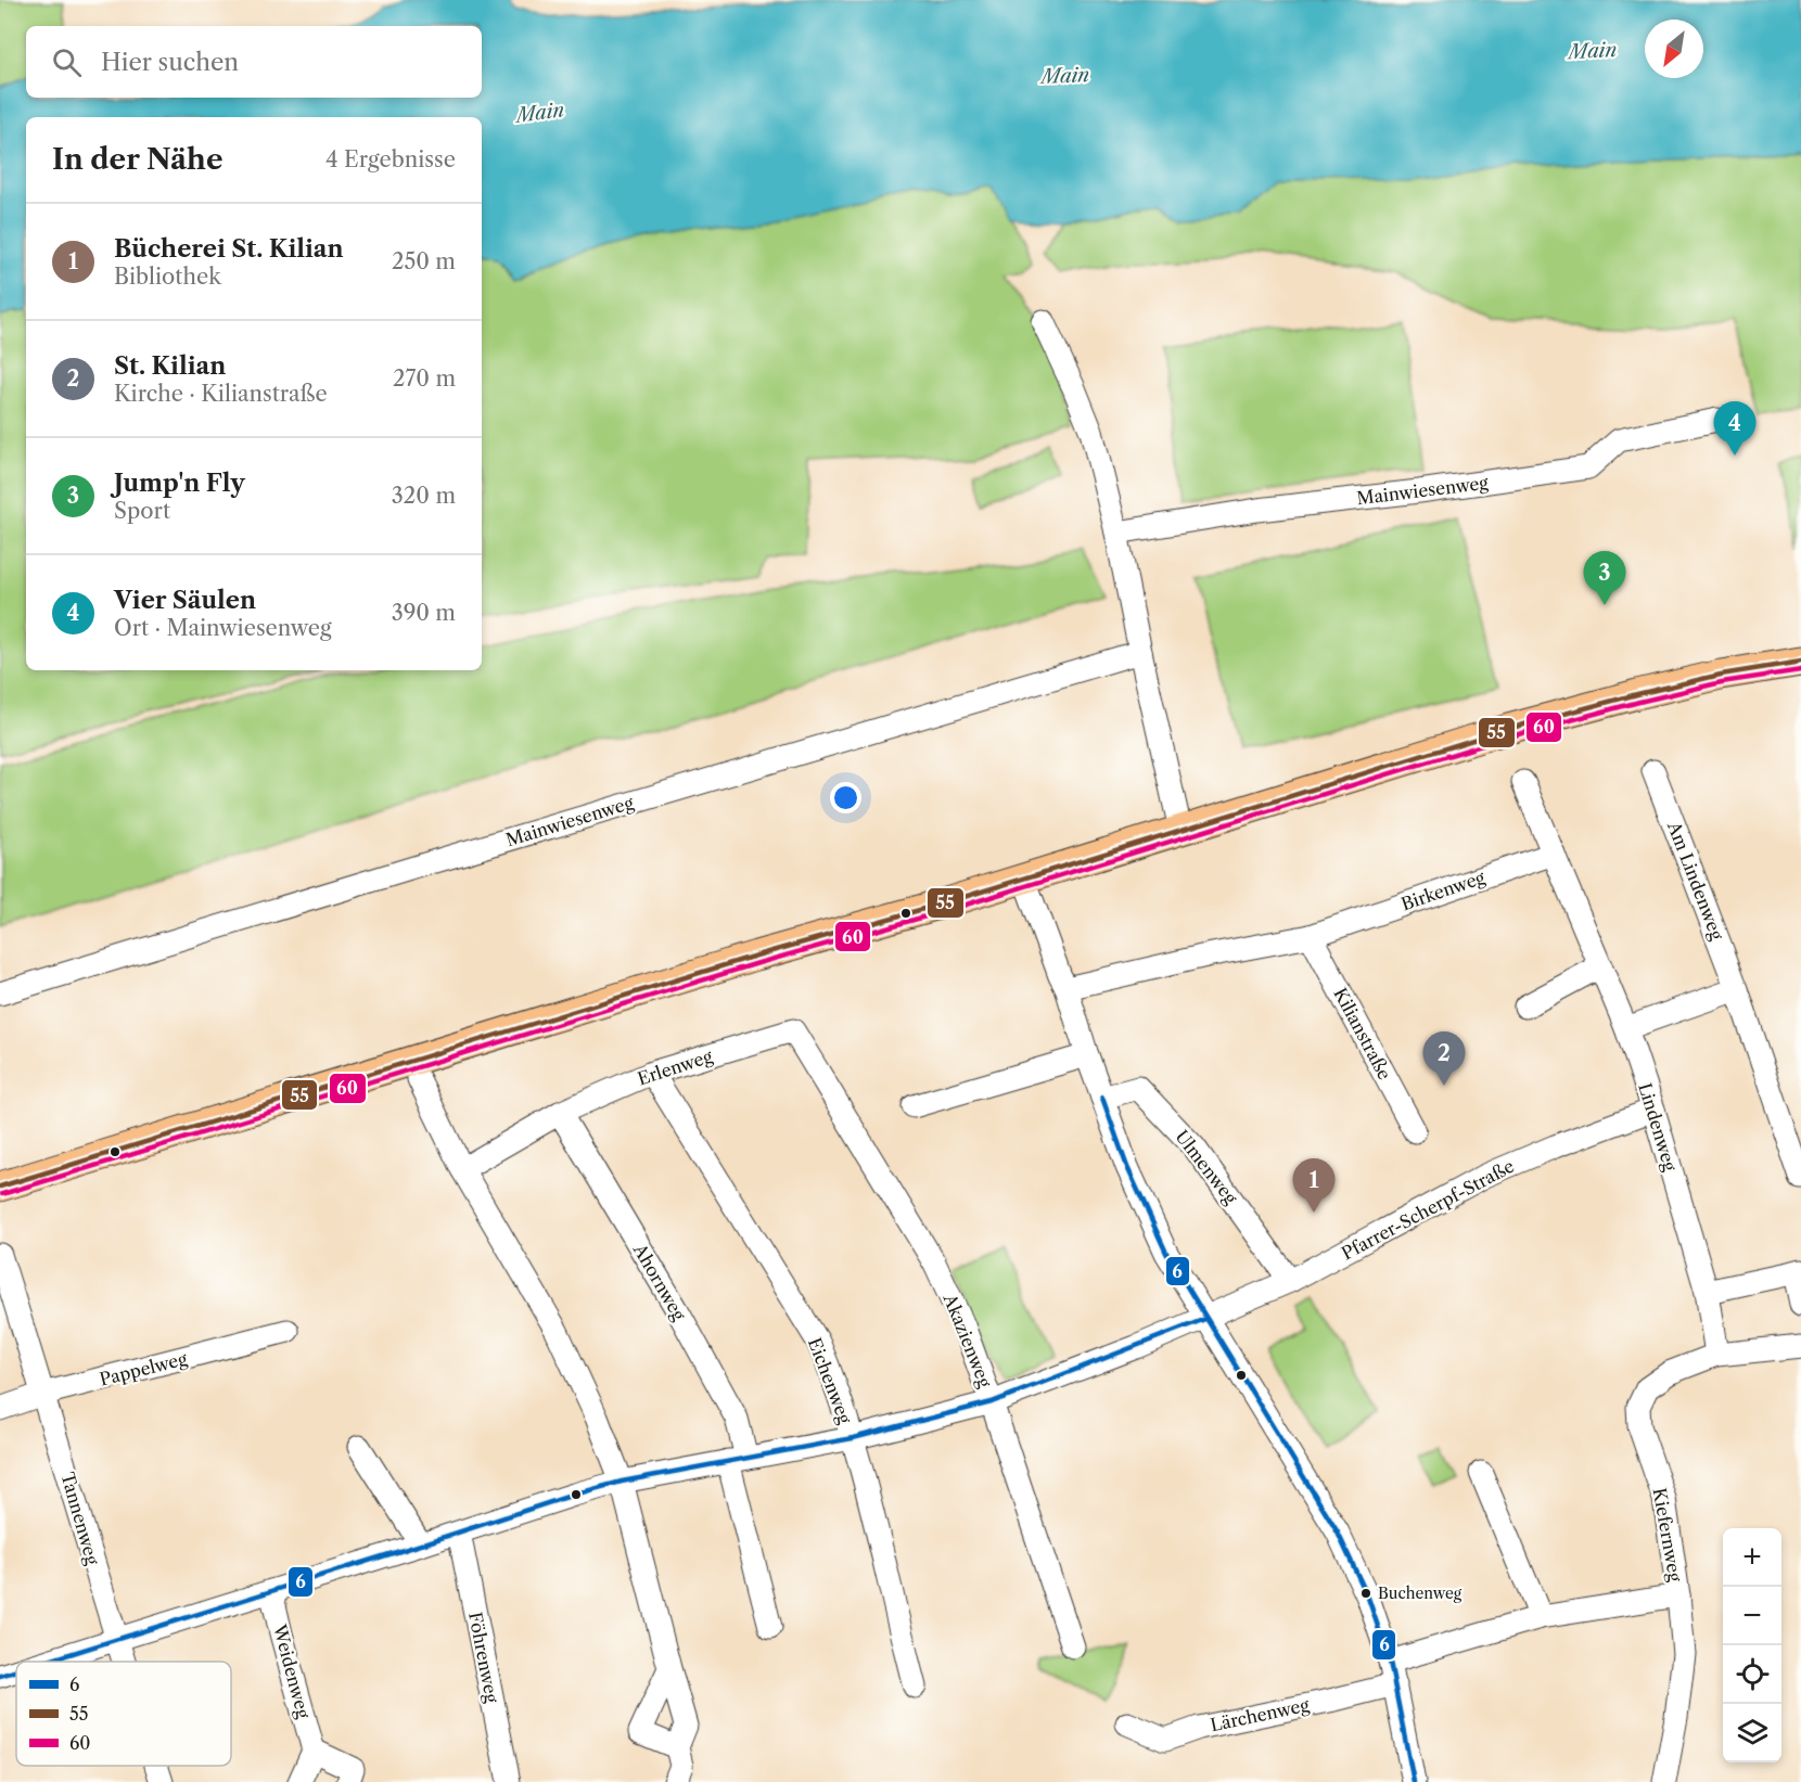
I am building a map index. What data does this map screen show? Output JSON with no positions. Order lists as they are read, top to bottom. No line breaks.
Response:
{"streets":{"street":["Mainwiesenweg","Am Lindenweg","Birkenweg","Kilianstraße","Erlenweg","Lindenweg","Ulmenweg","Pfarrer-Scherpf-Straße","Ahornweg","Akazienweg","Pappelweg","Eichenweg","Tannenweg","Kiefernweg","Föhrenweg","Weidenweg","Lärchenweg"]},"crossings":[["Birkenweg","Kilianstraße"],["Birkenweg","Lindenweg"],["Erlenweg","Ahornweg"],["Erlenweg","Akazienweg"],["Erlenweg","Eichenweg"],["Lindenweg","Pfarrer-Scherpf-Straße"],["Lindenweg","Kiefernweg"],["Ulmenweg","Pfarrer-Scherpf-Straße"],["Pappelweg","Tannenweg"]],"water":["Main"],"places":["Buchenweg"],"lines":["transit line 55","transit line 60","transit line 6"],"legend":["6","55","60"],"north":"bottom left","page":{"search":"Hier suchen","heading":["In der Nähe","4 Ergebnisse"],"list":[{"mark":"1","name":"Bücherei St. Kilian","note":"Bibliothek","value":"250 m"},{"mark":"2","name":"St. Kilian","note":"Kirche · Kilianstraße","value":"270 m"},{"mark":"3","name":"Jump'n Fly","note":"Sport","value":"320 m"},{"mark":"4","name":"Vier Säulen","note":"Ort · Mainwiesenweg","value":"390 m"}],"pins":["4","3","2","1"],"map_buttons":["+","−"]}}
